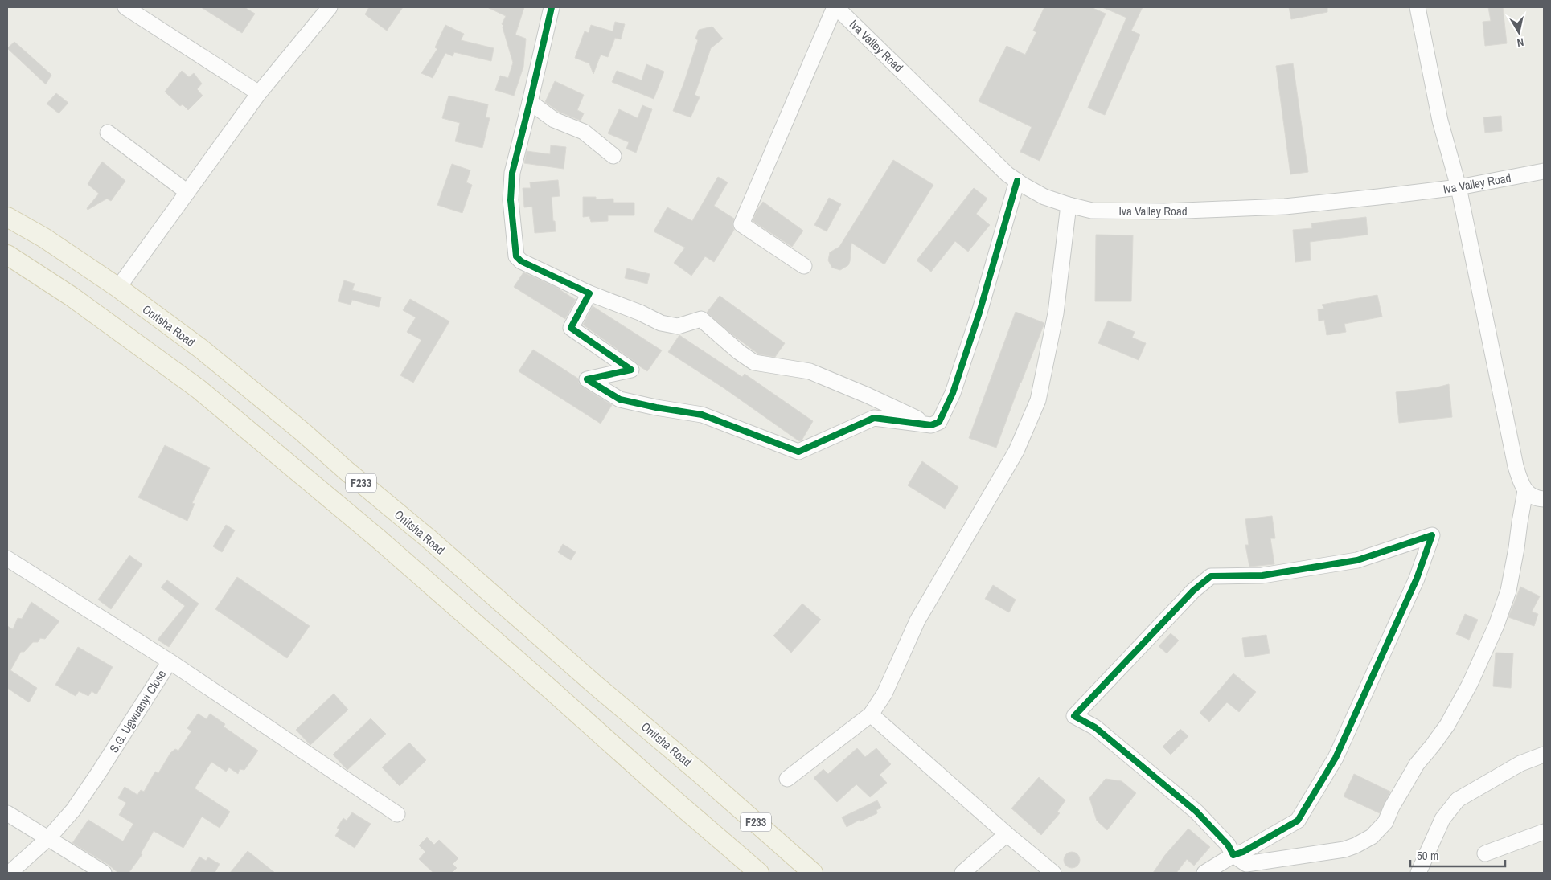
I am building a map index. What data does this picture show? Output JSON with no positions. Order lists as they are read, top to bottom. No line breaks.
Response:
{"streets":{"main road":["Onitsha Road","F233"],"street":["Iva Valley Road","S.G. Ugwuanyi Close"]},"scale_bar":"50 m","north":"bottom"}
